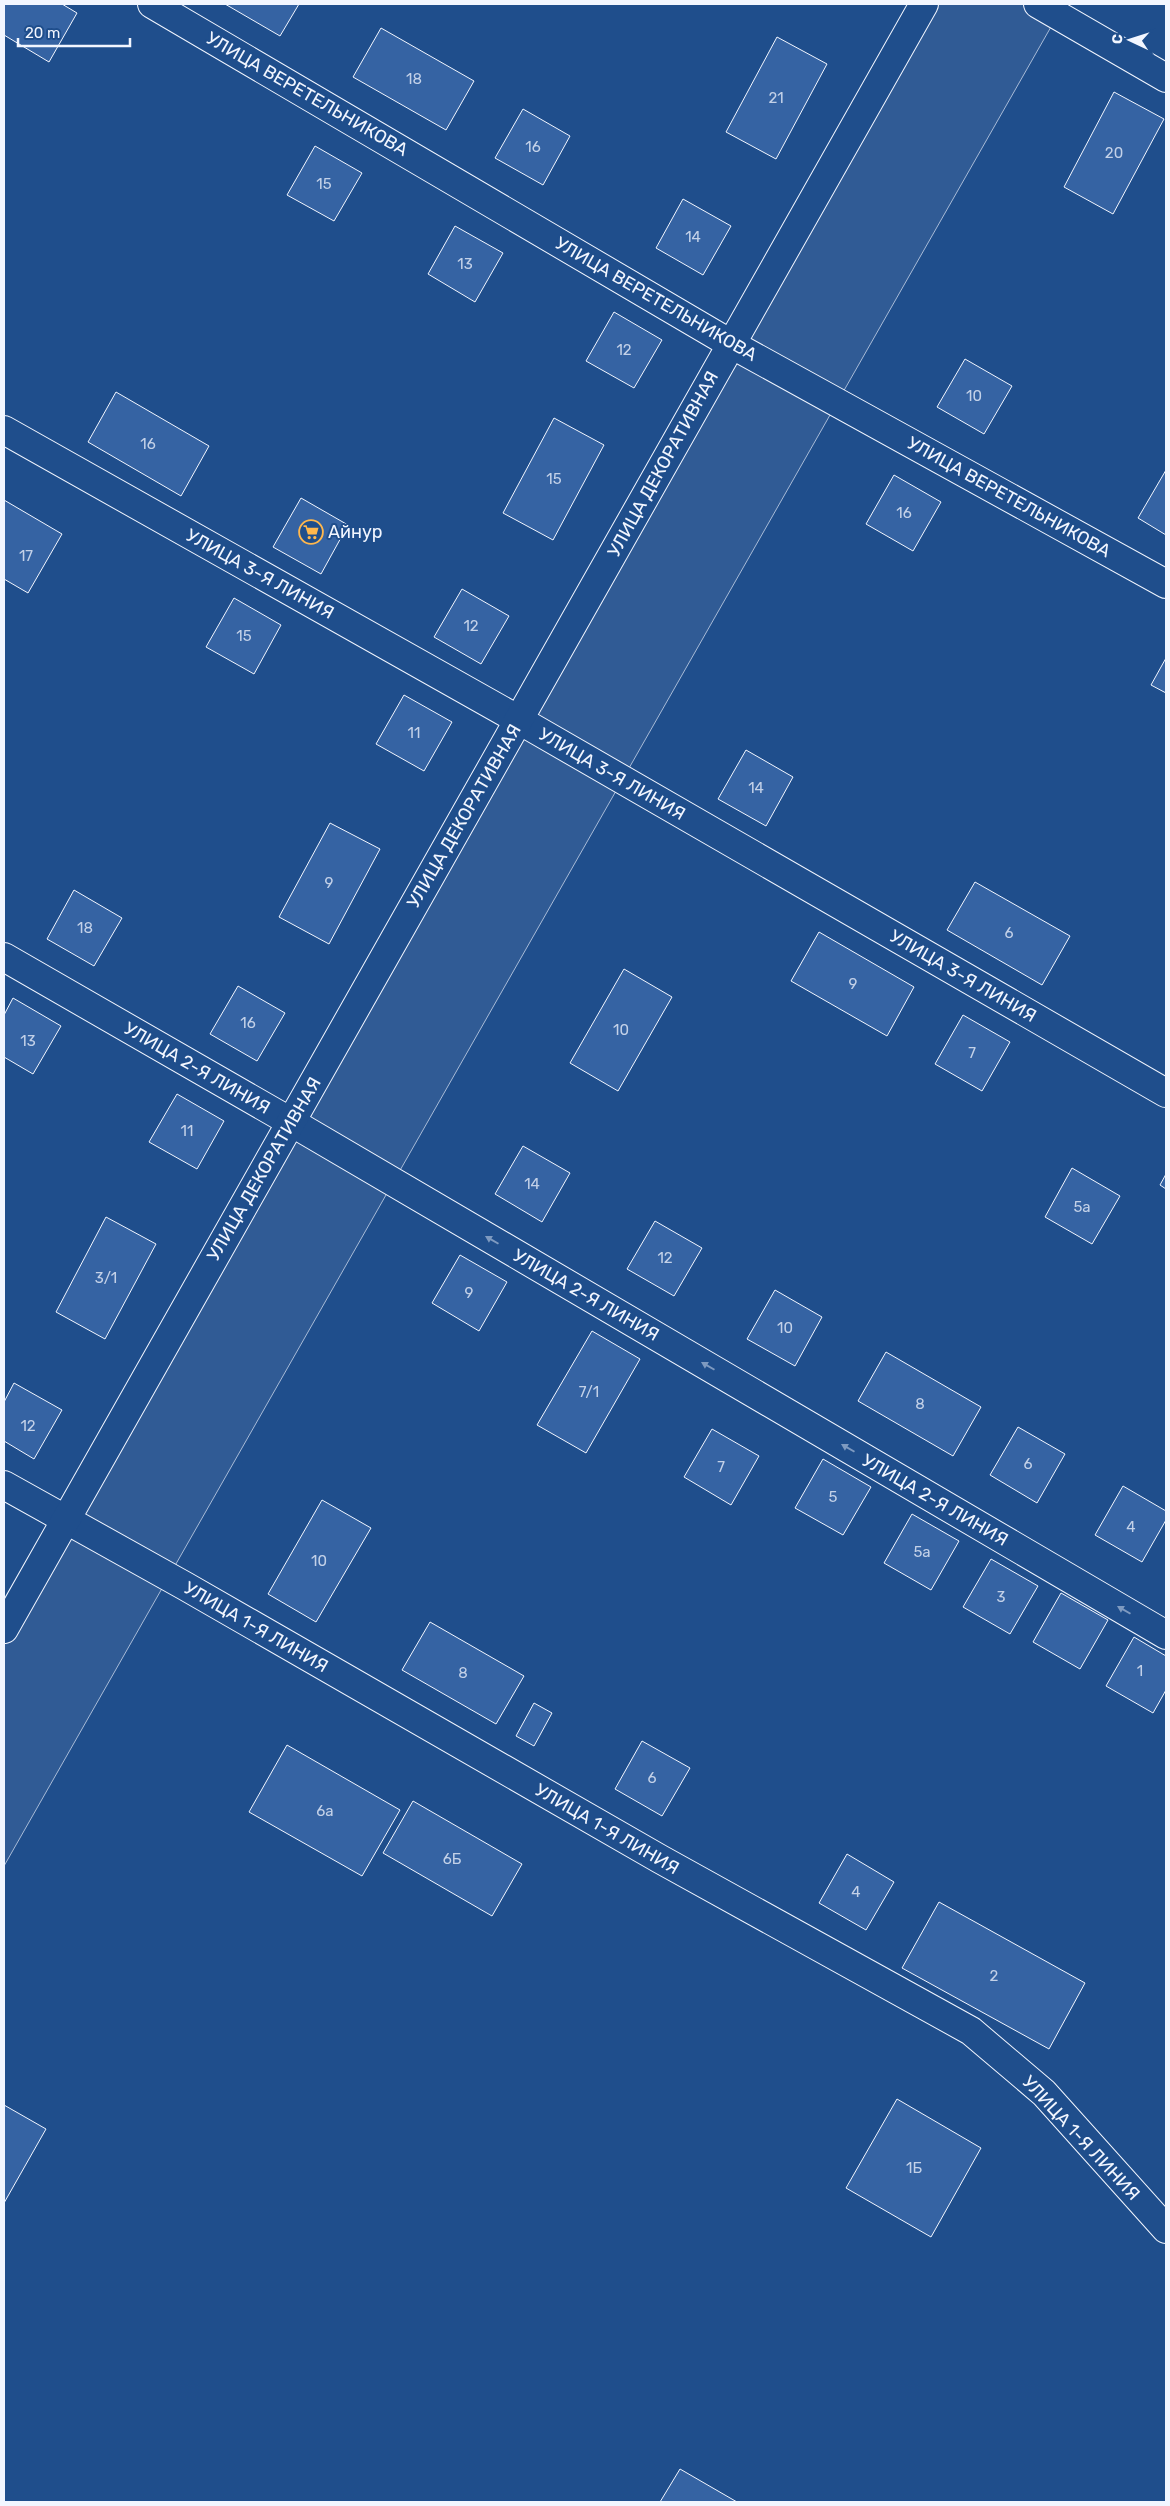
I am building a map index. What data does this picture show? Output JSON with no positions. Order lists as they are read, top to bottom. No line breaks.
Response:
{"streets":{"street":["УЛИЦА ВЕРЕТЕЛЬНИКОВА","УЛИЦА ДЕКОРАТИВНАЯ","УЛИЦА 3-Я ЛИНИЯ","УЛИЦА 2-Я ЛИНИЯ","УЛИЦА 1-Я ЛИНИЯ"]},"crossings":[["УЛИЦА ВЕРЕТЕЛЬНИКОВА","УЛИЦА ДЕКОРАТИВНАЯ"],["УЛИЦА ДЕКОРАТИВНАЯ","УЛИЦА 3-Я ЛИНИЯ"],["УЛИЦА ДЕКОРАТИВНАЯ","УЛИЦА 2-Я ЛИНИЯ"],["УЛИЦА ДЕКОРАТИВНАЯ","УЛИЦА 1-Я ЛИНИЯ"]],"one_way":["УЛИЦА 2-Я ЛИНИЯ"],"places":{"supermarket":["Айнур"]},"house_numbers":["18","21","16","20","15","14","13","12","10","16","15","16","17","12","15","11","14","9","18","6","9","16","10","13","7","11","14","5а","12","3/1","9","10","7/1","8","12","6","7","5","4","5а","10","3","1","8","6","6а","6Б","4","2","1Б"],"scale_bar":"20 m","north":"left"}
